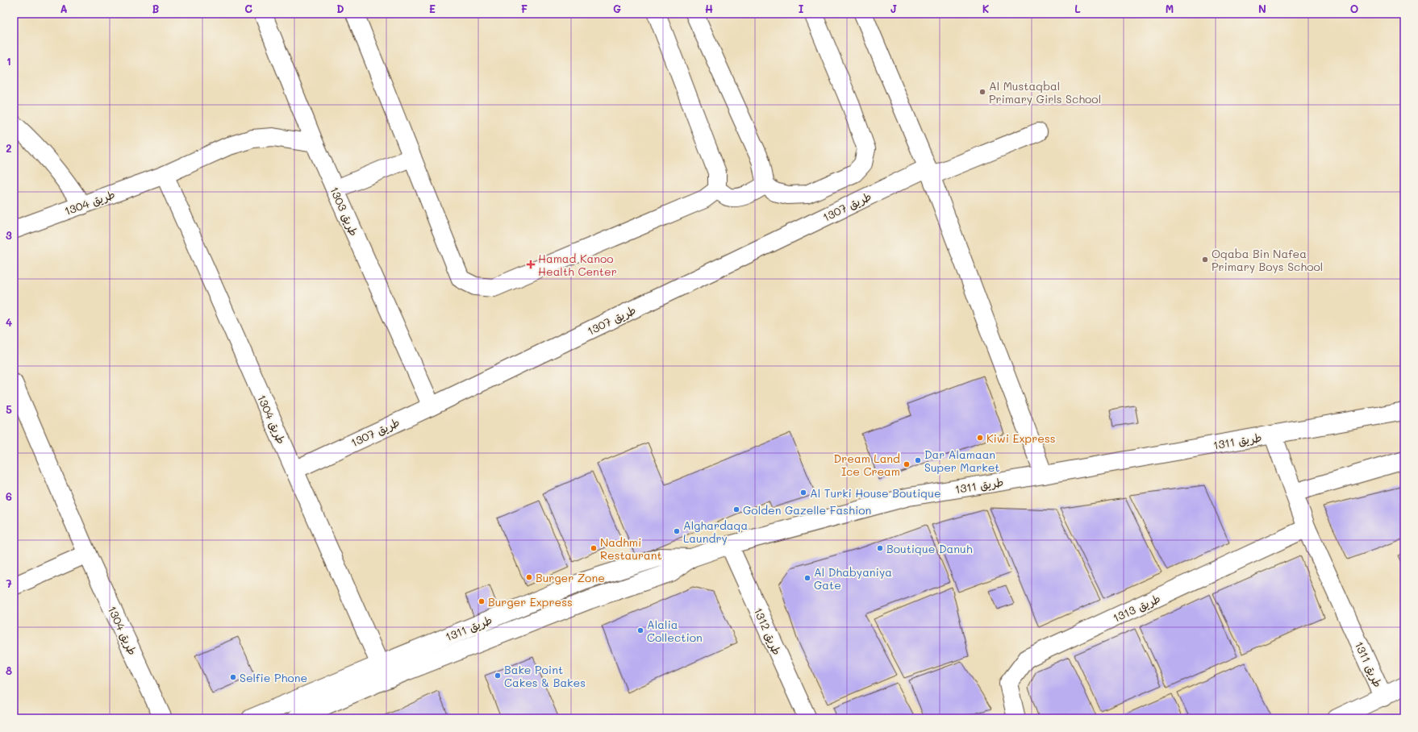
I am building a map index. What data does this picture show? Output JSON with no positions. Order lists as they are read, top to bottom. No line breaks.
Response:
{"streets":{"street":["طريق 1304","طريق 1307","طريق 1303","طريق 1311","طريق 1313","طريق 1312"]},"crossings":[["طريق 1304","طريق 1307"],["طريق 1304","طريق 1303"],["طريق 1304","طريق 1311"],["طريق 1307","طريق 1303"],["طريق 1311","طريق 1313"],["طريق 1311","طريق 1312"]],"places":{"other":["Al Mustaqbal Primary Girls School","Oqaba Bin Nafea Primary Boys School","Kiwi Express","Dar Alamaan Super Market","Dream Land Ice Cream","Al Turki House Boutique","Golden Gazelle Fashion","Alghardaqa Laundry","Nadhmi Restaurant","Boutique Danuh","Burger Zone","Al Dhabyaniya Gate","Burger Express","Alalia Collection","Bake Point Cakes & Bakes","Selfie Phone"],"health":["Hamad Kanoo Health Center"]},"grid":{"columns":["A","B","C","D","E","F","G","H","I","J","K","L","M","N","O"],"rows":["1","2","3","4","5","6","7","8"]}}
